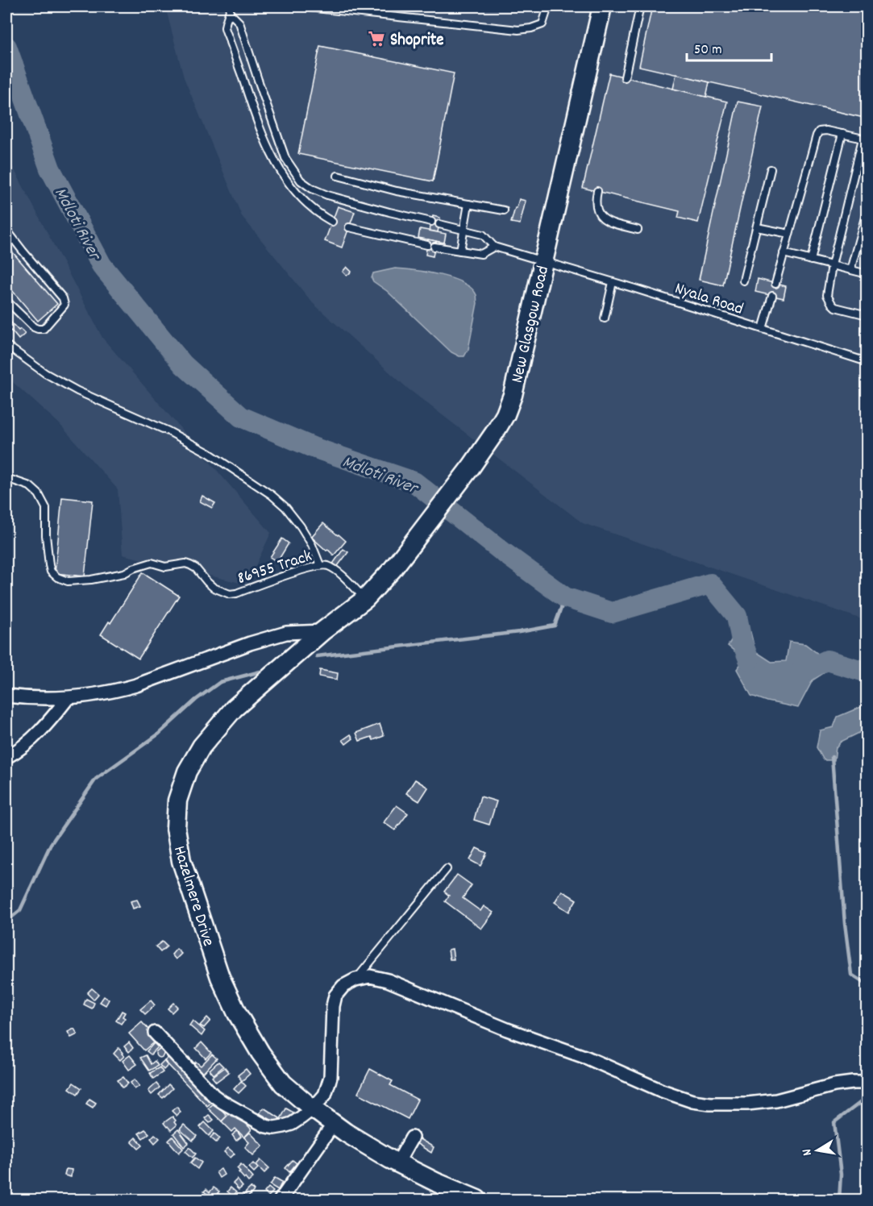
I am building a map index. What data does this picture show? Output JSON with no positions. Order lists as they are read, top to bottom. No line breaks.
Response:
{"streets":{"street":["New Glasgow Road","Hazelmere Drive"],"lane":["Nyala Road","86955 Track"]},"crossings":[["Nyala Road","New Glasgow Road"],["New Glasgow Road","86955 Track"],["New Glasgow Road","Hazelmere Drive"],["86955 Track","Hazelmere Drive"]],"water":["Mdloti River"],"places":{"supermarket":["Shoprite"]},"scale_bar":"50 m","north":"left"}
